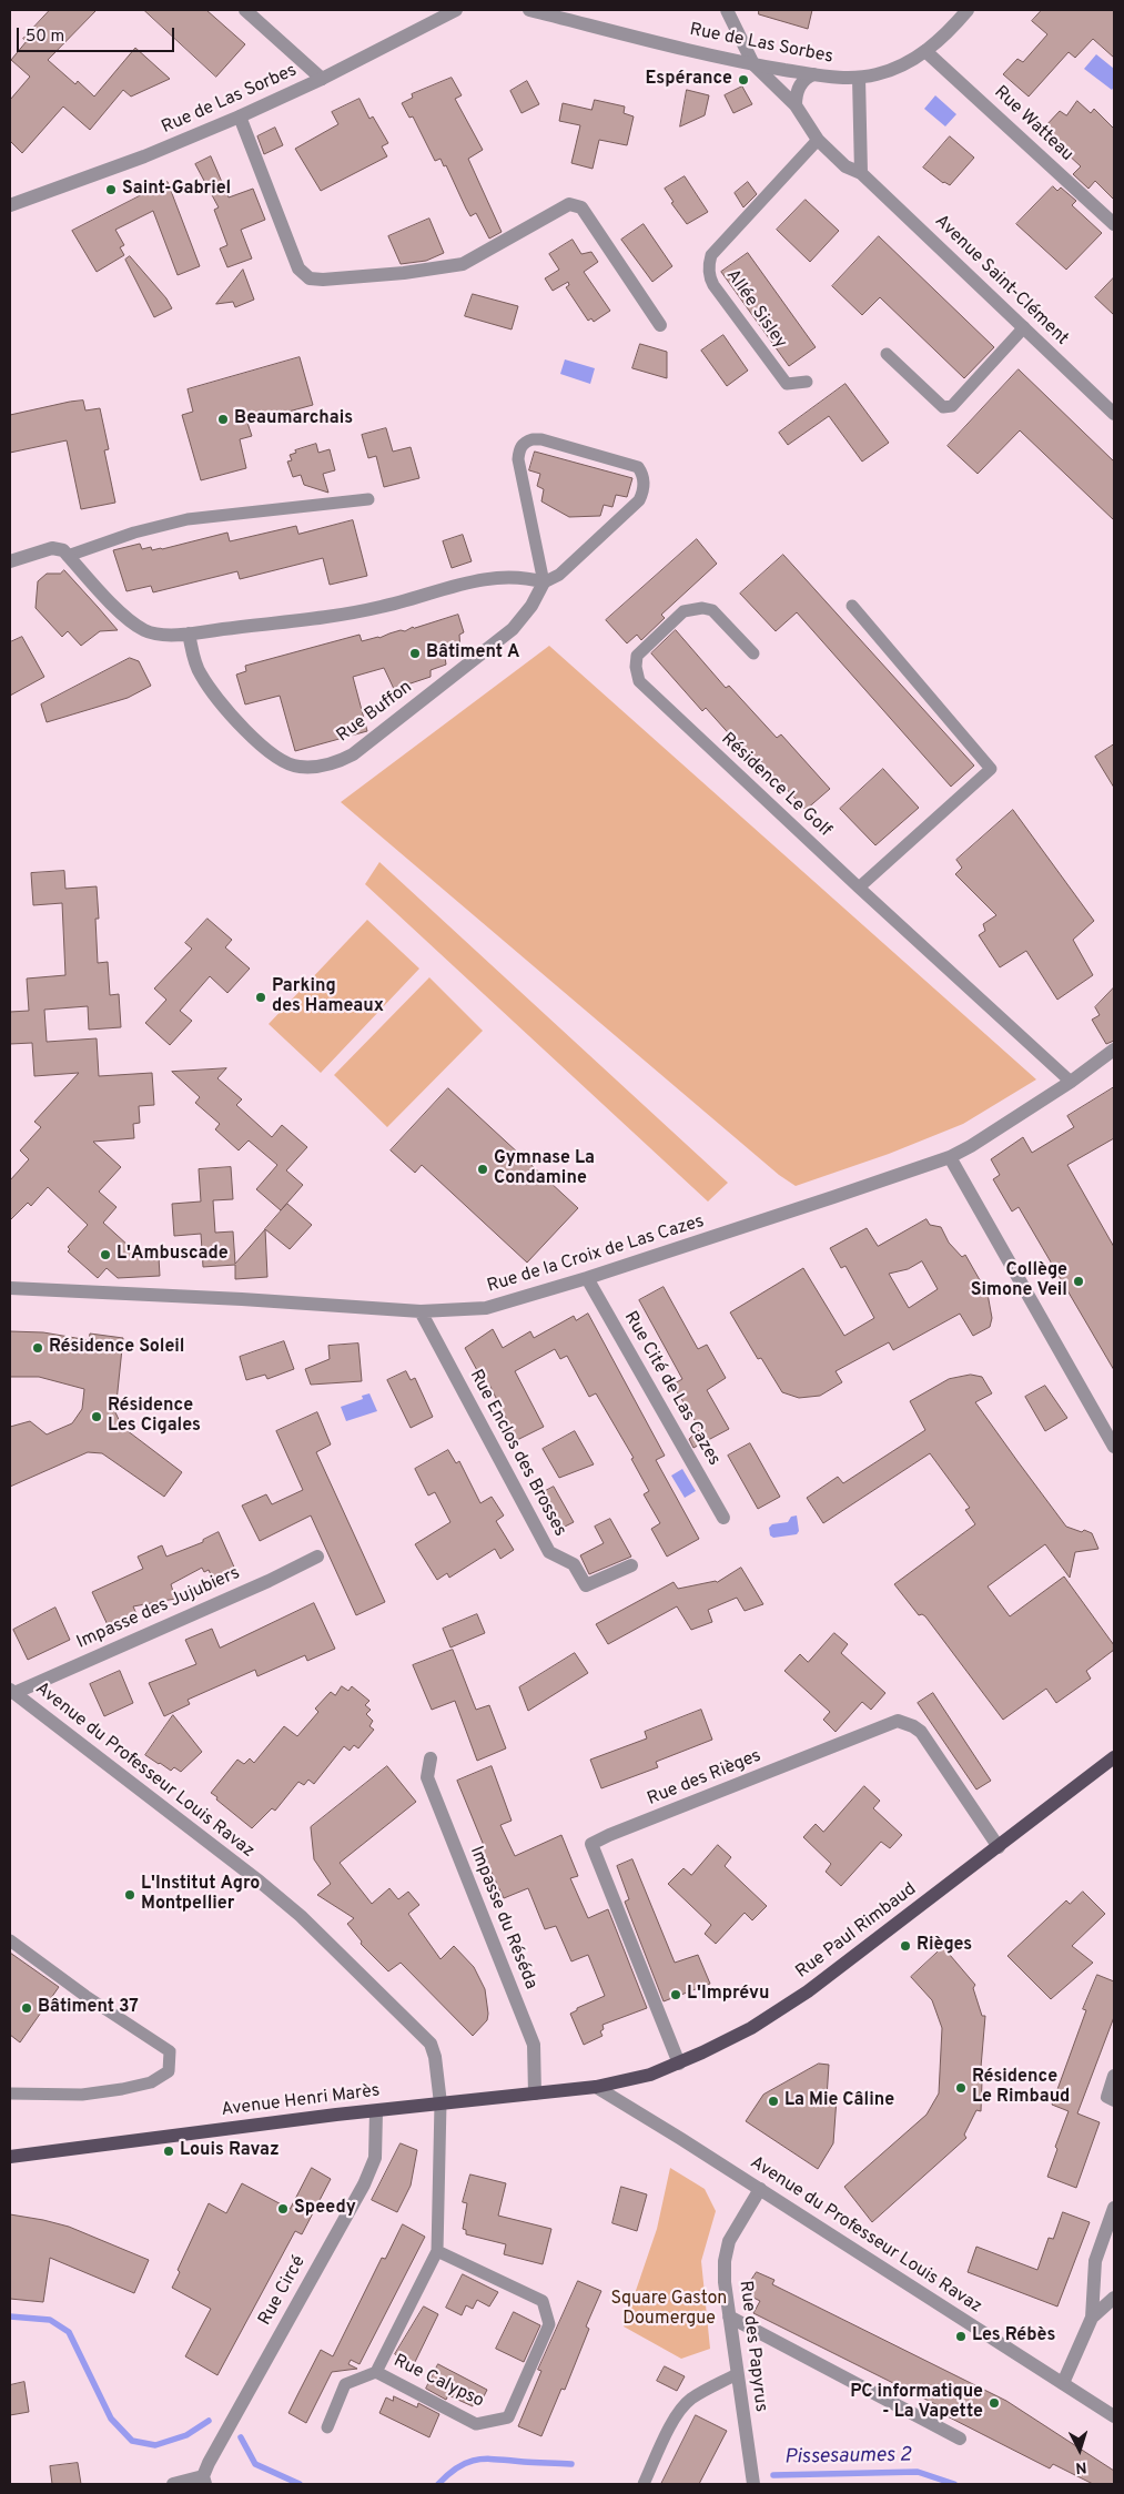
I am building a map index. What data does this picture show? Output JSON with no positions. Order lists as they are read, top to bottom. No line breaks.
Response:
{"streets":{"main road":["Rue Paul Rimbaud","Avenue Henri Marès"],"street":["Rue de Las Sorbes","Rue Watteau","Avenue Saint-Clément","Rue Buffon","Rue de la Croix de Las Cazes","Rue Cité de Las Cazes","Rue Enclos des Brosses","Impasse des Jujubiers","Avenue du Professeur Louis Ravaz","Rue des Rièges","Impasse du Réséda","Rue Circé","Rue des Papyrus"],"lane":["Allée Sisley","Résidence Le Golf","Rue Calypso"]},"crossings":[["Rue de Las Sorbes","Rue Watteau"],["Rue de Las Sorbes","Avenue Saint-Clément"],["Avenue Saint-Clément","Allée Sisley"],["Résidence Le Golf","Rue de la Croix de Las Cazes"],["Rue de la Croix de Las Cazes","Rue Cité de Las Cazes"],["Rue de la Croix de Las Cazes","Rue Enclos des Brosses"],["Impasse des Jujubiers","Avenue du Professeur Louis Ravaz"],["Avenue du Professeur Louis Ravaz","Rue Paul Rimbaud"],["Avenue du Professeur Louis Ravaz","Avenue Henri Marès"],["Avenue du Professeur Louis Ravaz","Rue des Papyrus"],["Avenue du Professeur Louis Ravaz","Rue Calypso"],["Rue des Rièges","Rue Paul Rimbaud"],["Impasse du Réséda","Avenue Henri Marès"],["Rue Paul Rimbaud","Avenue Henri Marès"],["Avenue Henri Marès","Rue Circé"],["Avenue Henri Marès","Rue Calypso"]],"water":["Pissesaumes 2"],"parks":["Square Gaston Doumergue"],"places":["Espérance","Saint-Gabriel","Beaumarchais","Bâtiment A","Parking des Hameaux","Gymnase La Condamine","L'Ambuscade","Collège Simone Veil","Résidence Soleil","Résidence Les Cigales","L'Institut Agro Montpellier","Rièges","L'Imprévu","Bâtiment 37","Résidence Le Rimbaud","La Mie Câline","Louis Ravaz","Speedy","Les Rébès","PC informatique - La Vapette"],"scale_bar":"50 m","north":"bottom"}
